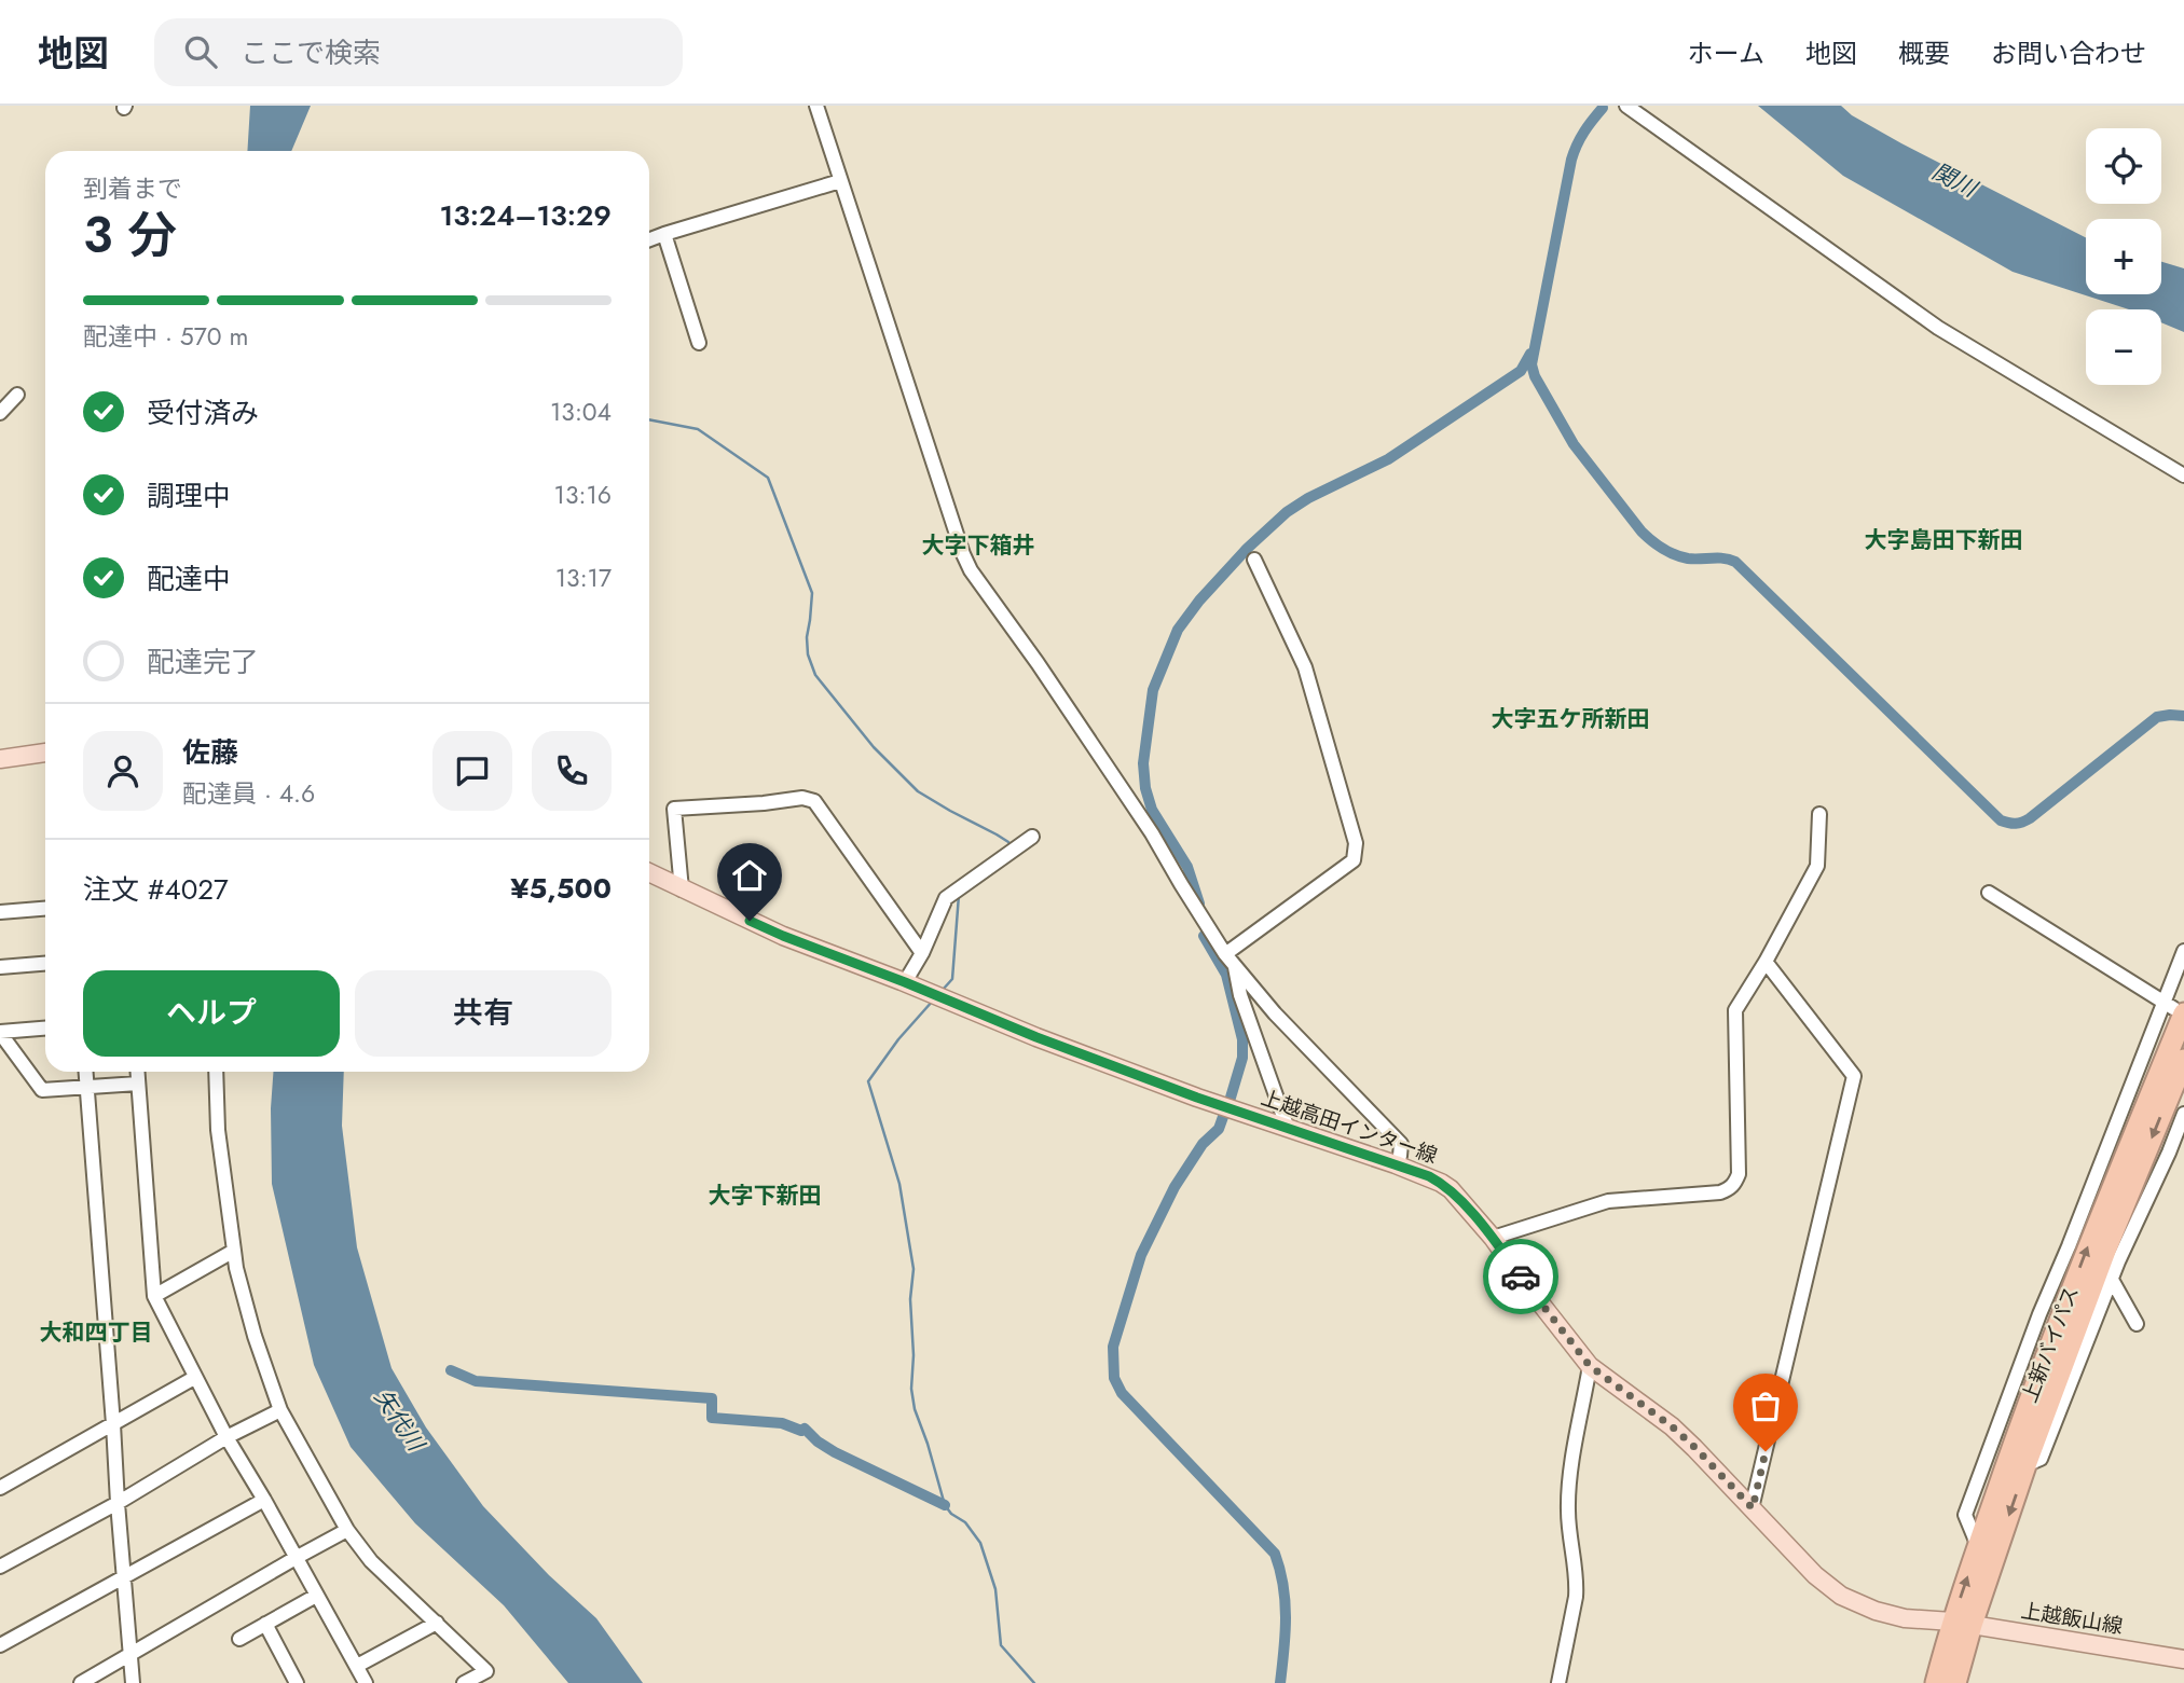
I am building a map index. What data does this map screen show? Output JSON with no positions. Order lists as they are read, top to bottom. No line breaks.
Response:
{"streets":{"highway":["上新バイパス"],"main road":["上越高田インター線","上越飯山線"]},"crossings":[["上越高田インター線","上新バイパス"],["上越高田インター線","上越飯山線"],["上新バイパス","上越飯山線"]],"districts":["大字島田下新田","大字下箱井","大字五ケ所新田","大字下新田","大和四丁目"],"water":["関川","矢代川"],"page":{"header":"地図","search":"ここで検索","nav":["ホーム","地図","概要","お問い合わせ"],"map_buttons":["+","−"],"heading":["3 分","到着まで","13:24–13:29"],"panel":["佐藤","配達員 · 4.6","注文 #4027","¥5,500"],"bar":"配達中 · 570 m","list":[["受付済み","13:04"],["調理中","13:16"],["配達中","13:17"],"配達完了"],"buttons":["ヘルプ","共有"]}}
